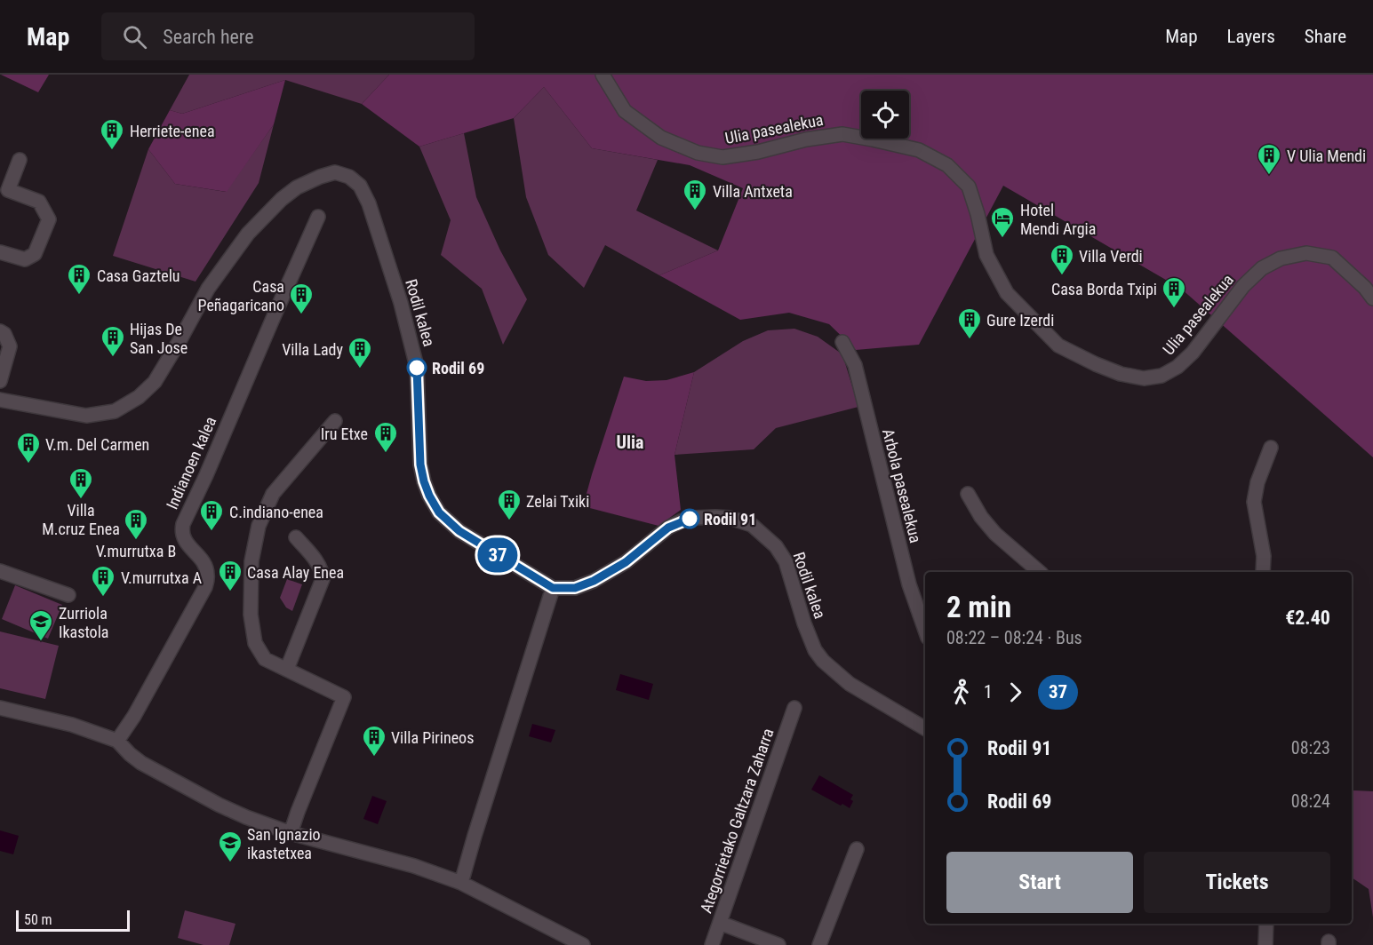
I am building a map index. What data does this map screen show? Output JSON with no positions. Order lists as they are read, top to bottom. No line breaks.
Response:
{"streets":{"street":["Ulia pasealekua","Rodil kalea","Indianoen kalea","Arbola pasealekua","Ategorrietako Galtzara Zaharra"]},"districts":["Ulia"],"places":{"building":["Herriete-enea","V Ulia Mendi","Villa Antxeta","Villa Verdi","Casa Gaztelu","Casa Borda Txipi","Casa Peñagaricano","Gure Izerdi","Hijas De San Jose","Villa Lady","Iru Etxe","V.m. Del Carmen","Villa M.cruz Enea","Zelai Txiki","C.indiano-enea","V.murrutxa B","Casa Alay Enea","V.murrutxa A","Villa Pirineos"],"hotel":["Hotel Mendi Argia"],"other":["Rodil 69","Rodil 91"],"school or university":["Zurriola Ikastola","San Ignazio ikastetxea"]},"lines":["bus line 37"],"scale_bar":"50 m","page":{"header":"Map","search":"Search here","nav":["Map","Layers","Share"],"on_map":"37","heading":["2 min","08:22 – 08:24 · Bus","€2.40"],"legs":["1","37"],"list":[{"name":"Rodil 91","value":"08:23"},{"name":"Rodil 69","value":"08:24"}],"buttons":["Start","Tickets"],"scale":"50 m"}}
